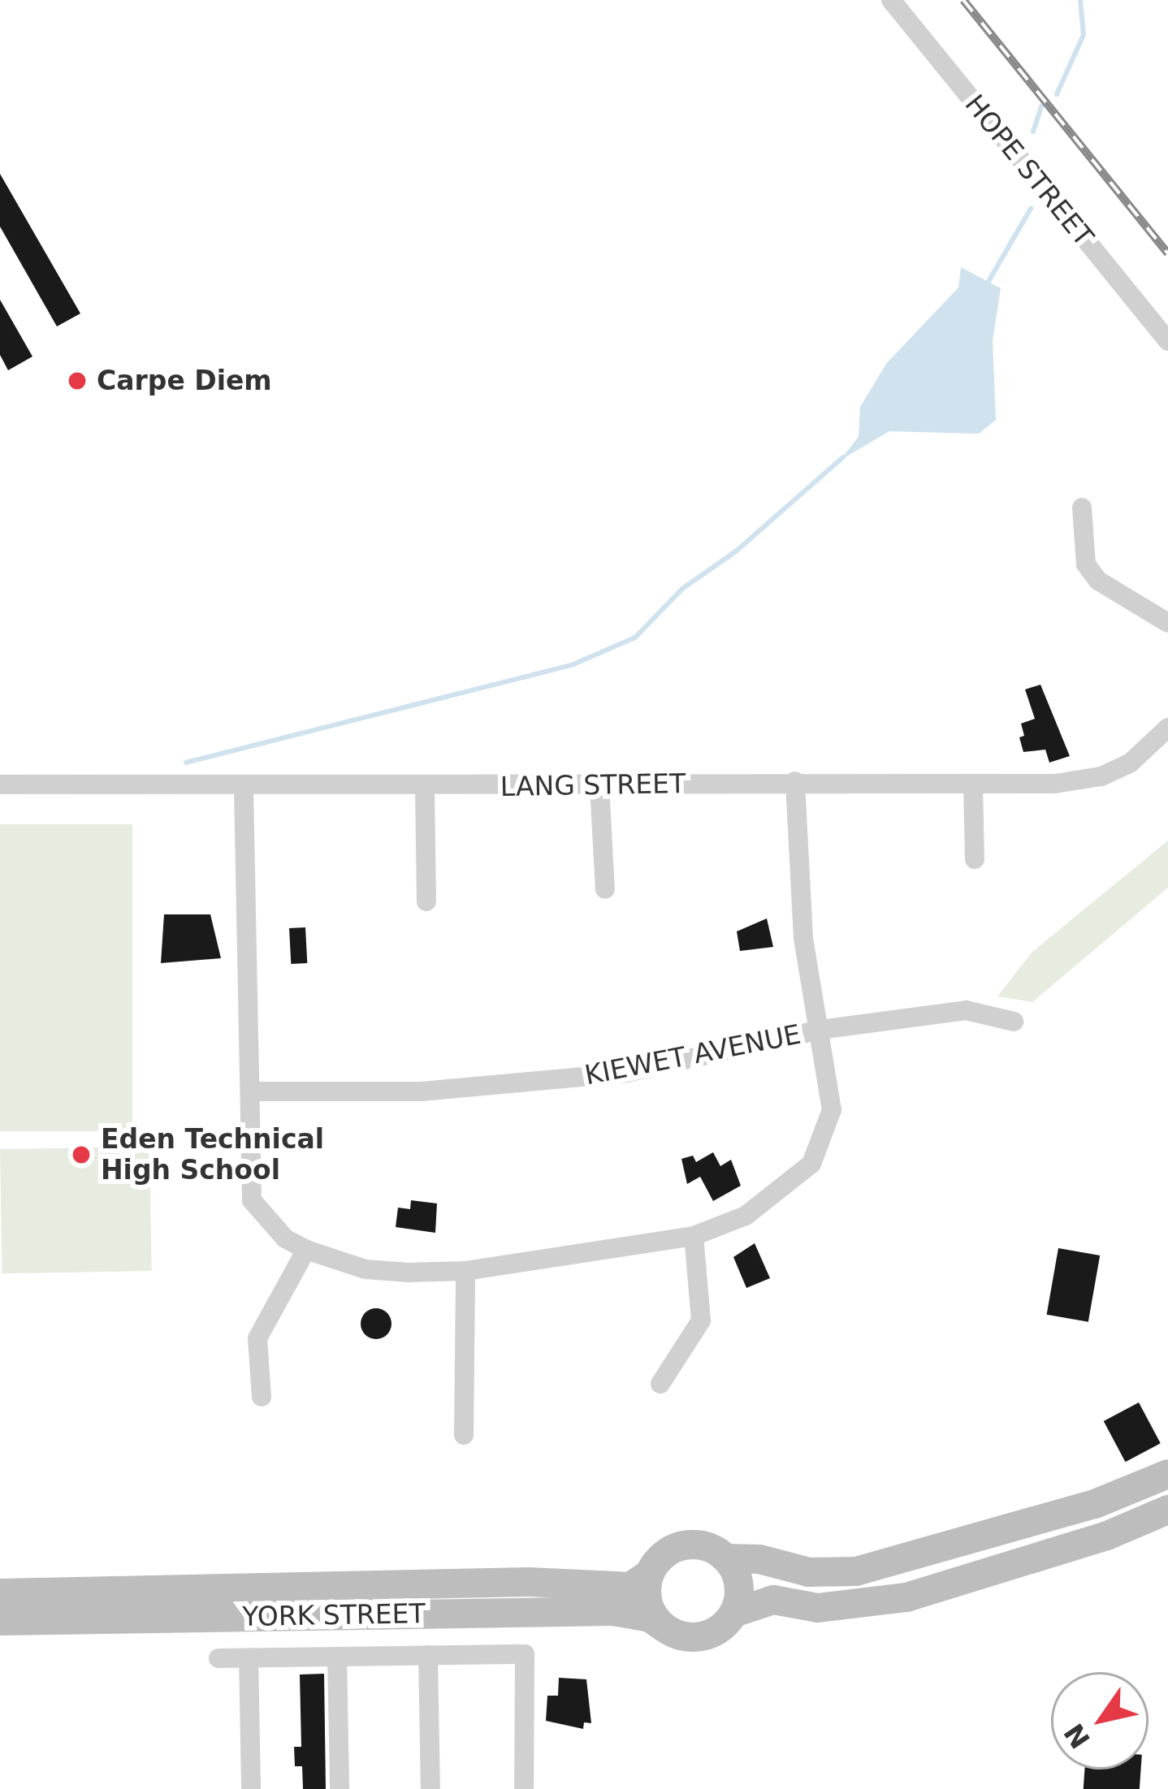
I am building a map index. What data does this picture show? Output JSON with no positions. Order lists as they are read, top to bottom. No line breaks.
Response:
{"streets":{"main road":["YORK STREET"],"street":["HOPE STREET","LANG STREET","KIEWET AVENUE"]},"places":["Carpe Diem","Eden Technical High School"],"north":"bottom left"}
